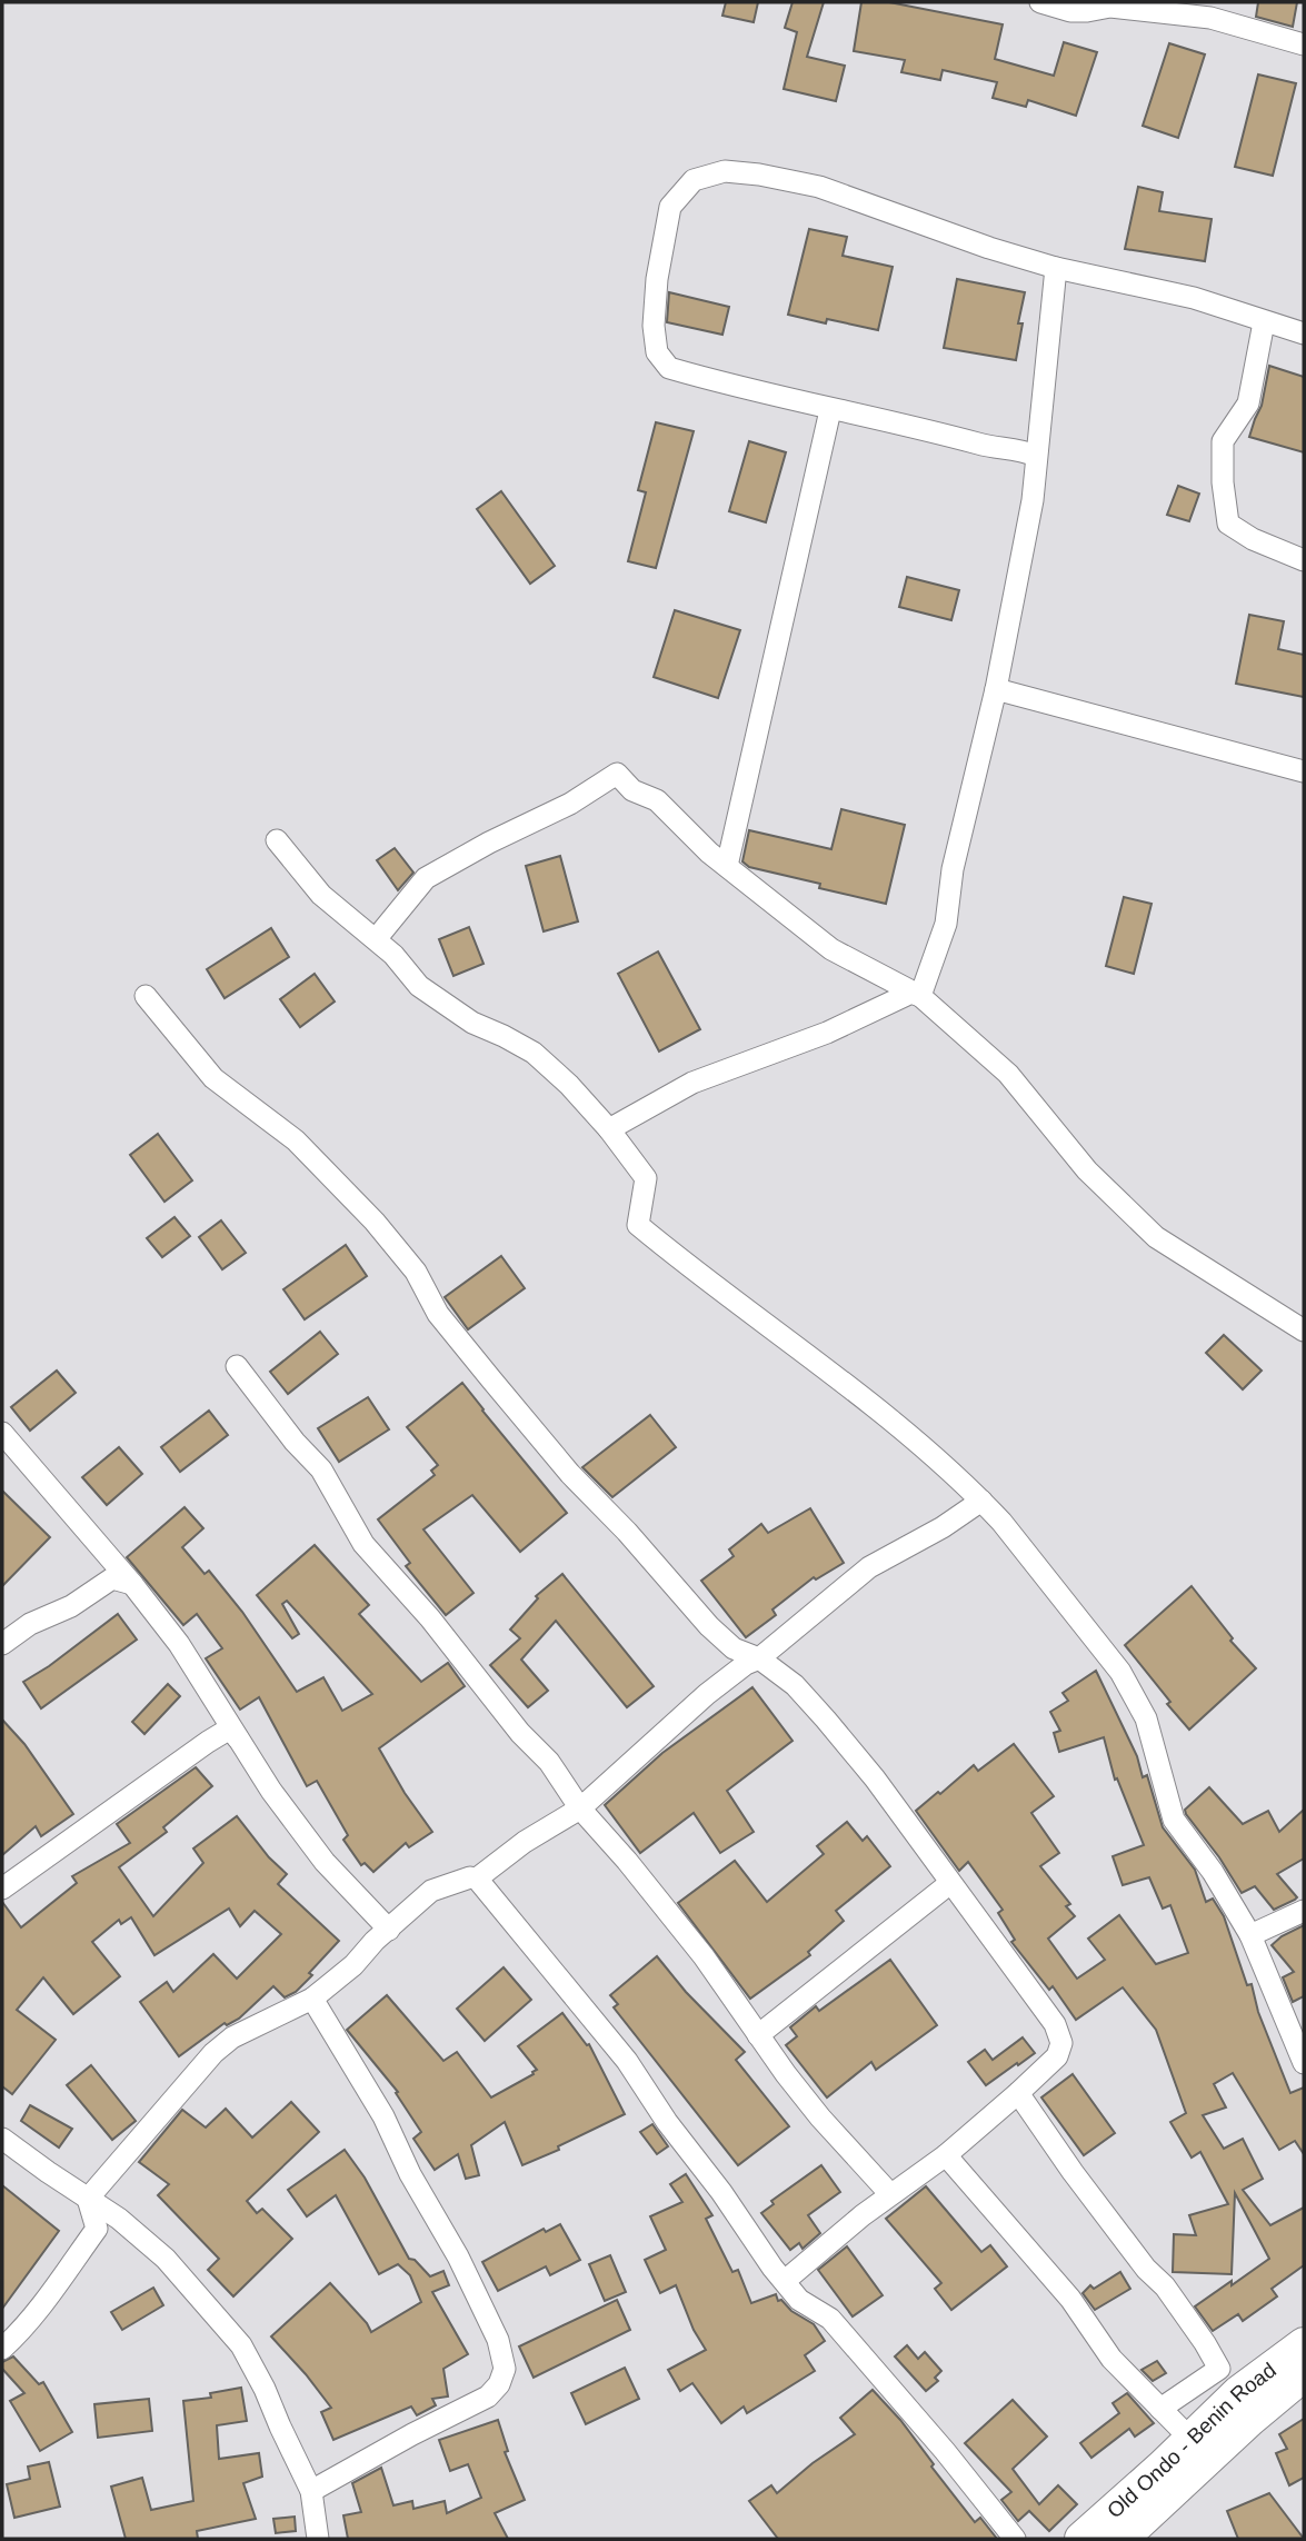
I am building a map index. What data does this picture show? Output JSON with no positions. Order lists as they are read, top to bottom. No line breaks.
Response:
{"streets":{"main road":["Old Ondo - Benin Road"]}}
